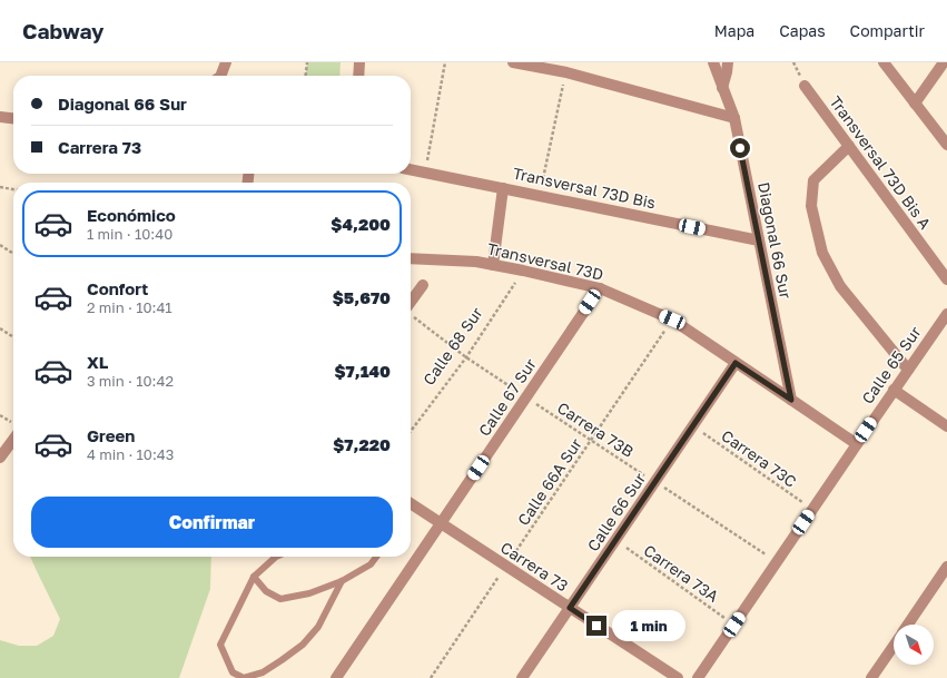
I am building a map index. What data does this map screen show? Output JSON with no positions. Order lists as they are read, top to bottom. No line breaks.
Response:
{"streets":{"street":["Transversal 73D Bis A","Transversal 73D Bis","Diagonal 66 Sur","Transversal 73D","Calle 65 Sur","Calle 67 Sur","Calle 66 Sur","Carrera 73"],"path":["Calle 68 Sur","Carrera 73B","Carrera 73C","Calle 66A Sur","Carrera 73A"]},"crossings":[["Transversal 73D Bis","Diagonal 66 Sur"],["Diagonal 66 Sur","Transversal 73D"],["Transversal 73D","Calle 68 Sur"],["Transversal 73D","Calle 65 Sur"],["Transversal 73D","Calle 67 Sur"],["Transversal 73D","Calle 66A Sur"],["Transversal 73D","Calle 66 Sur"],["Calle 68 Sur","Carrera 73B"],["Calle 65 Sur","Carrera 73B"],["Calle 65 Sur","Carrera 73C"],["Calle 65 Sur","Carrera 73A"],["Calle 67 Sur","Carrera 73B"],["Calle 67 Sur","Carrera 73"],["Carrera 73B","Calle 66A Sur"],["Carrera 73B","Calle 66 Sur"],["Carrera 73C","Calle 66 Sur"],["Calle 66A Sur","Carrera 73"],["Calle 66 Sur","Carrera 73"],["Calle 66 Sur","Carrera 73A"]],"north":"bottom right","page":{"header":"Cabway","nav":["Mapa","Capas","Compartir"],"banner":["Diagonal 66 Sur","Carrera 73"],"list":[{"name":"Económico","note":"1 min · 10:40","value":"$4,200"},{"name":"Confort","note":"2 min · 10:41","value":"$5,670"},{"name":"XL","note":"3 min · 10:42","value":"$7,140"},{"name":"Green","note":"4 min · 10:43","value":"$7,220"}],"buttons":"Confirmar","bubble":"1 min"}}
